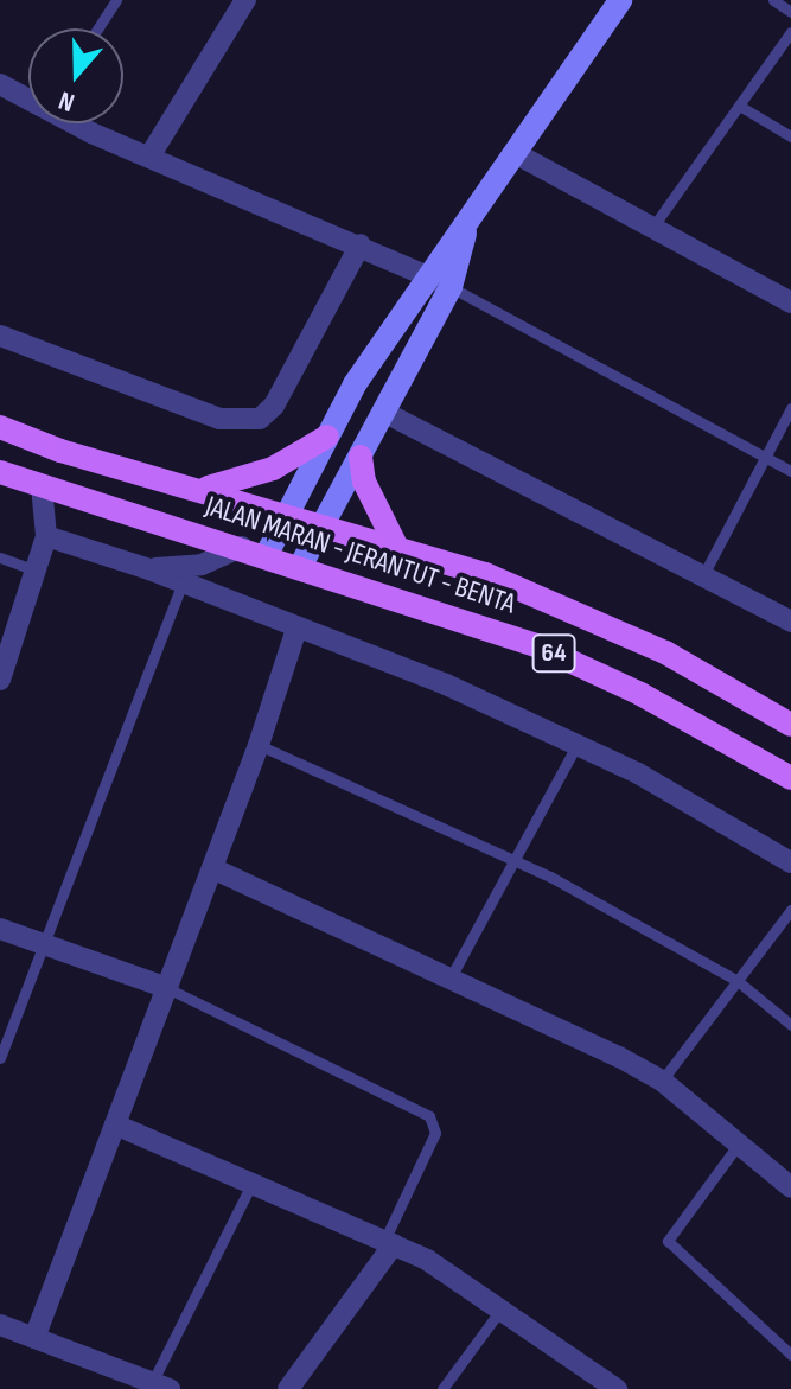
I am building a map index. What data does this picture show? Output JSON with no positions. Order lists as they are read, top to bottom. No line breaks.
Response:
{"streets":{"main road":["JALAN MARAN - JERANTUT - BENTA","64"]},"north":"bottom"}
